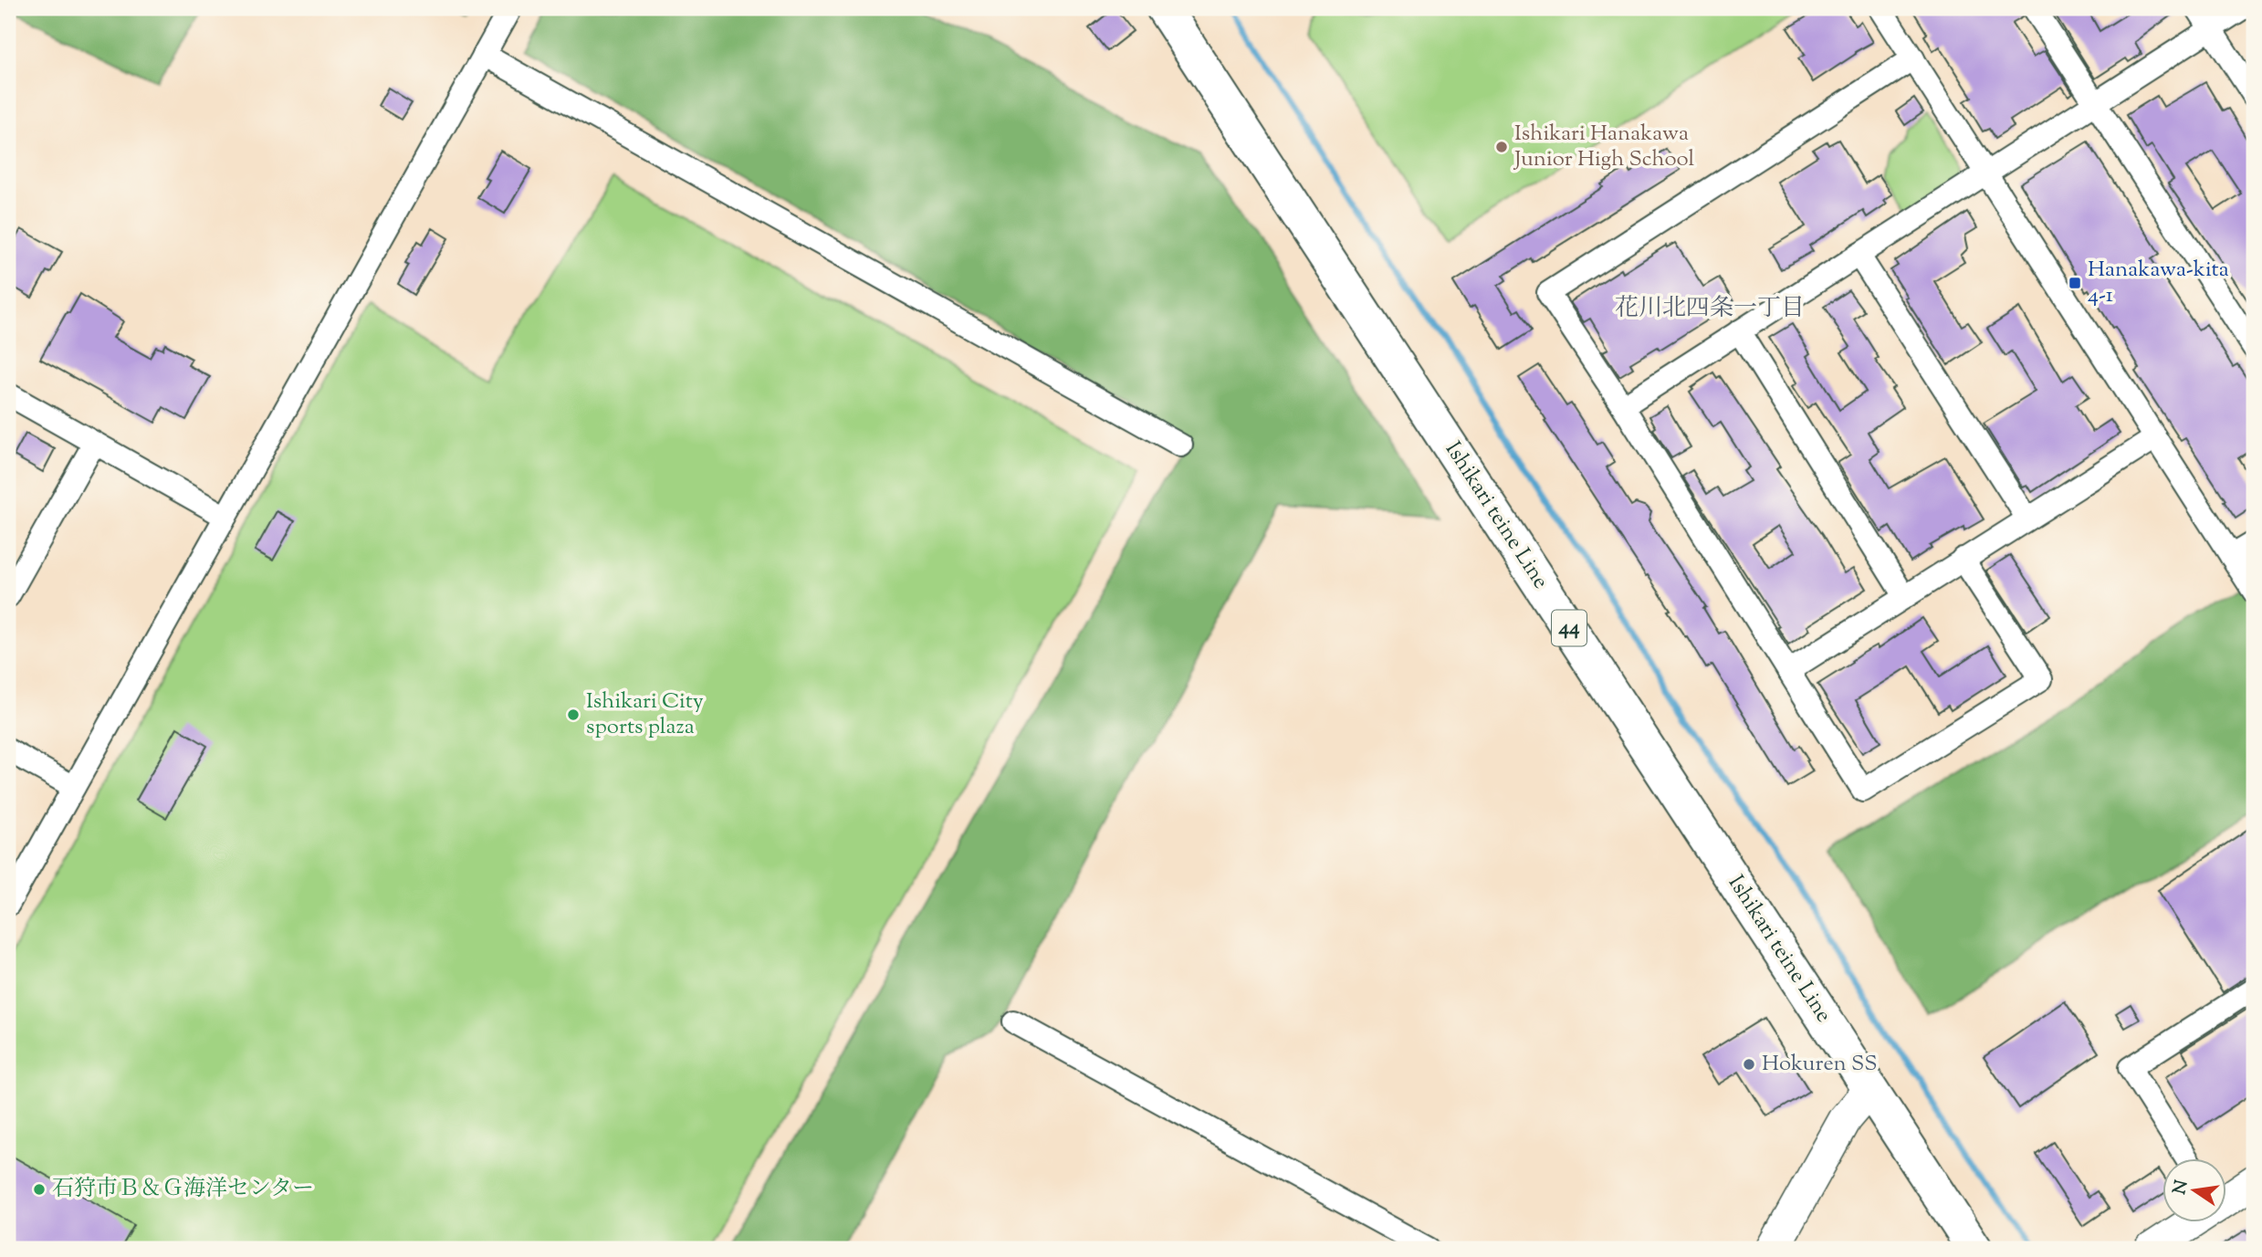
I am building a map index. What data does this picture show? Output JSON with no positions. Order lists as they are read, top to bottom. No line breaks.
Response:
{"streets":{"main road":["Ishikari teine Line","44"]},"districts":["花川北四条一丁目"],"places":{"other":["Ishikari Hanakawa Junior High School","Ishikari City sports plaza","Hokuren SS","石狩市Ｂ＆Ｇ海洋センター"],"transit":["Hanakawa-kita 4-1"]},"north":"left"}
